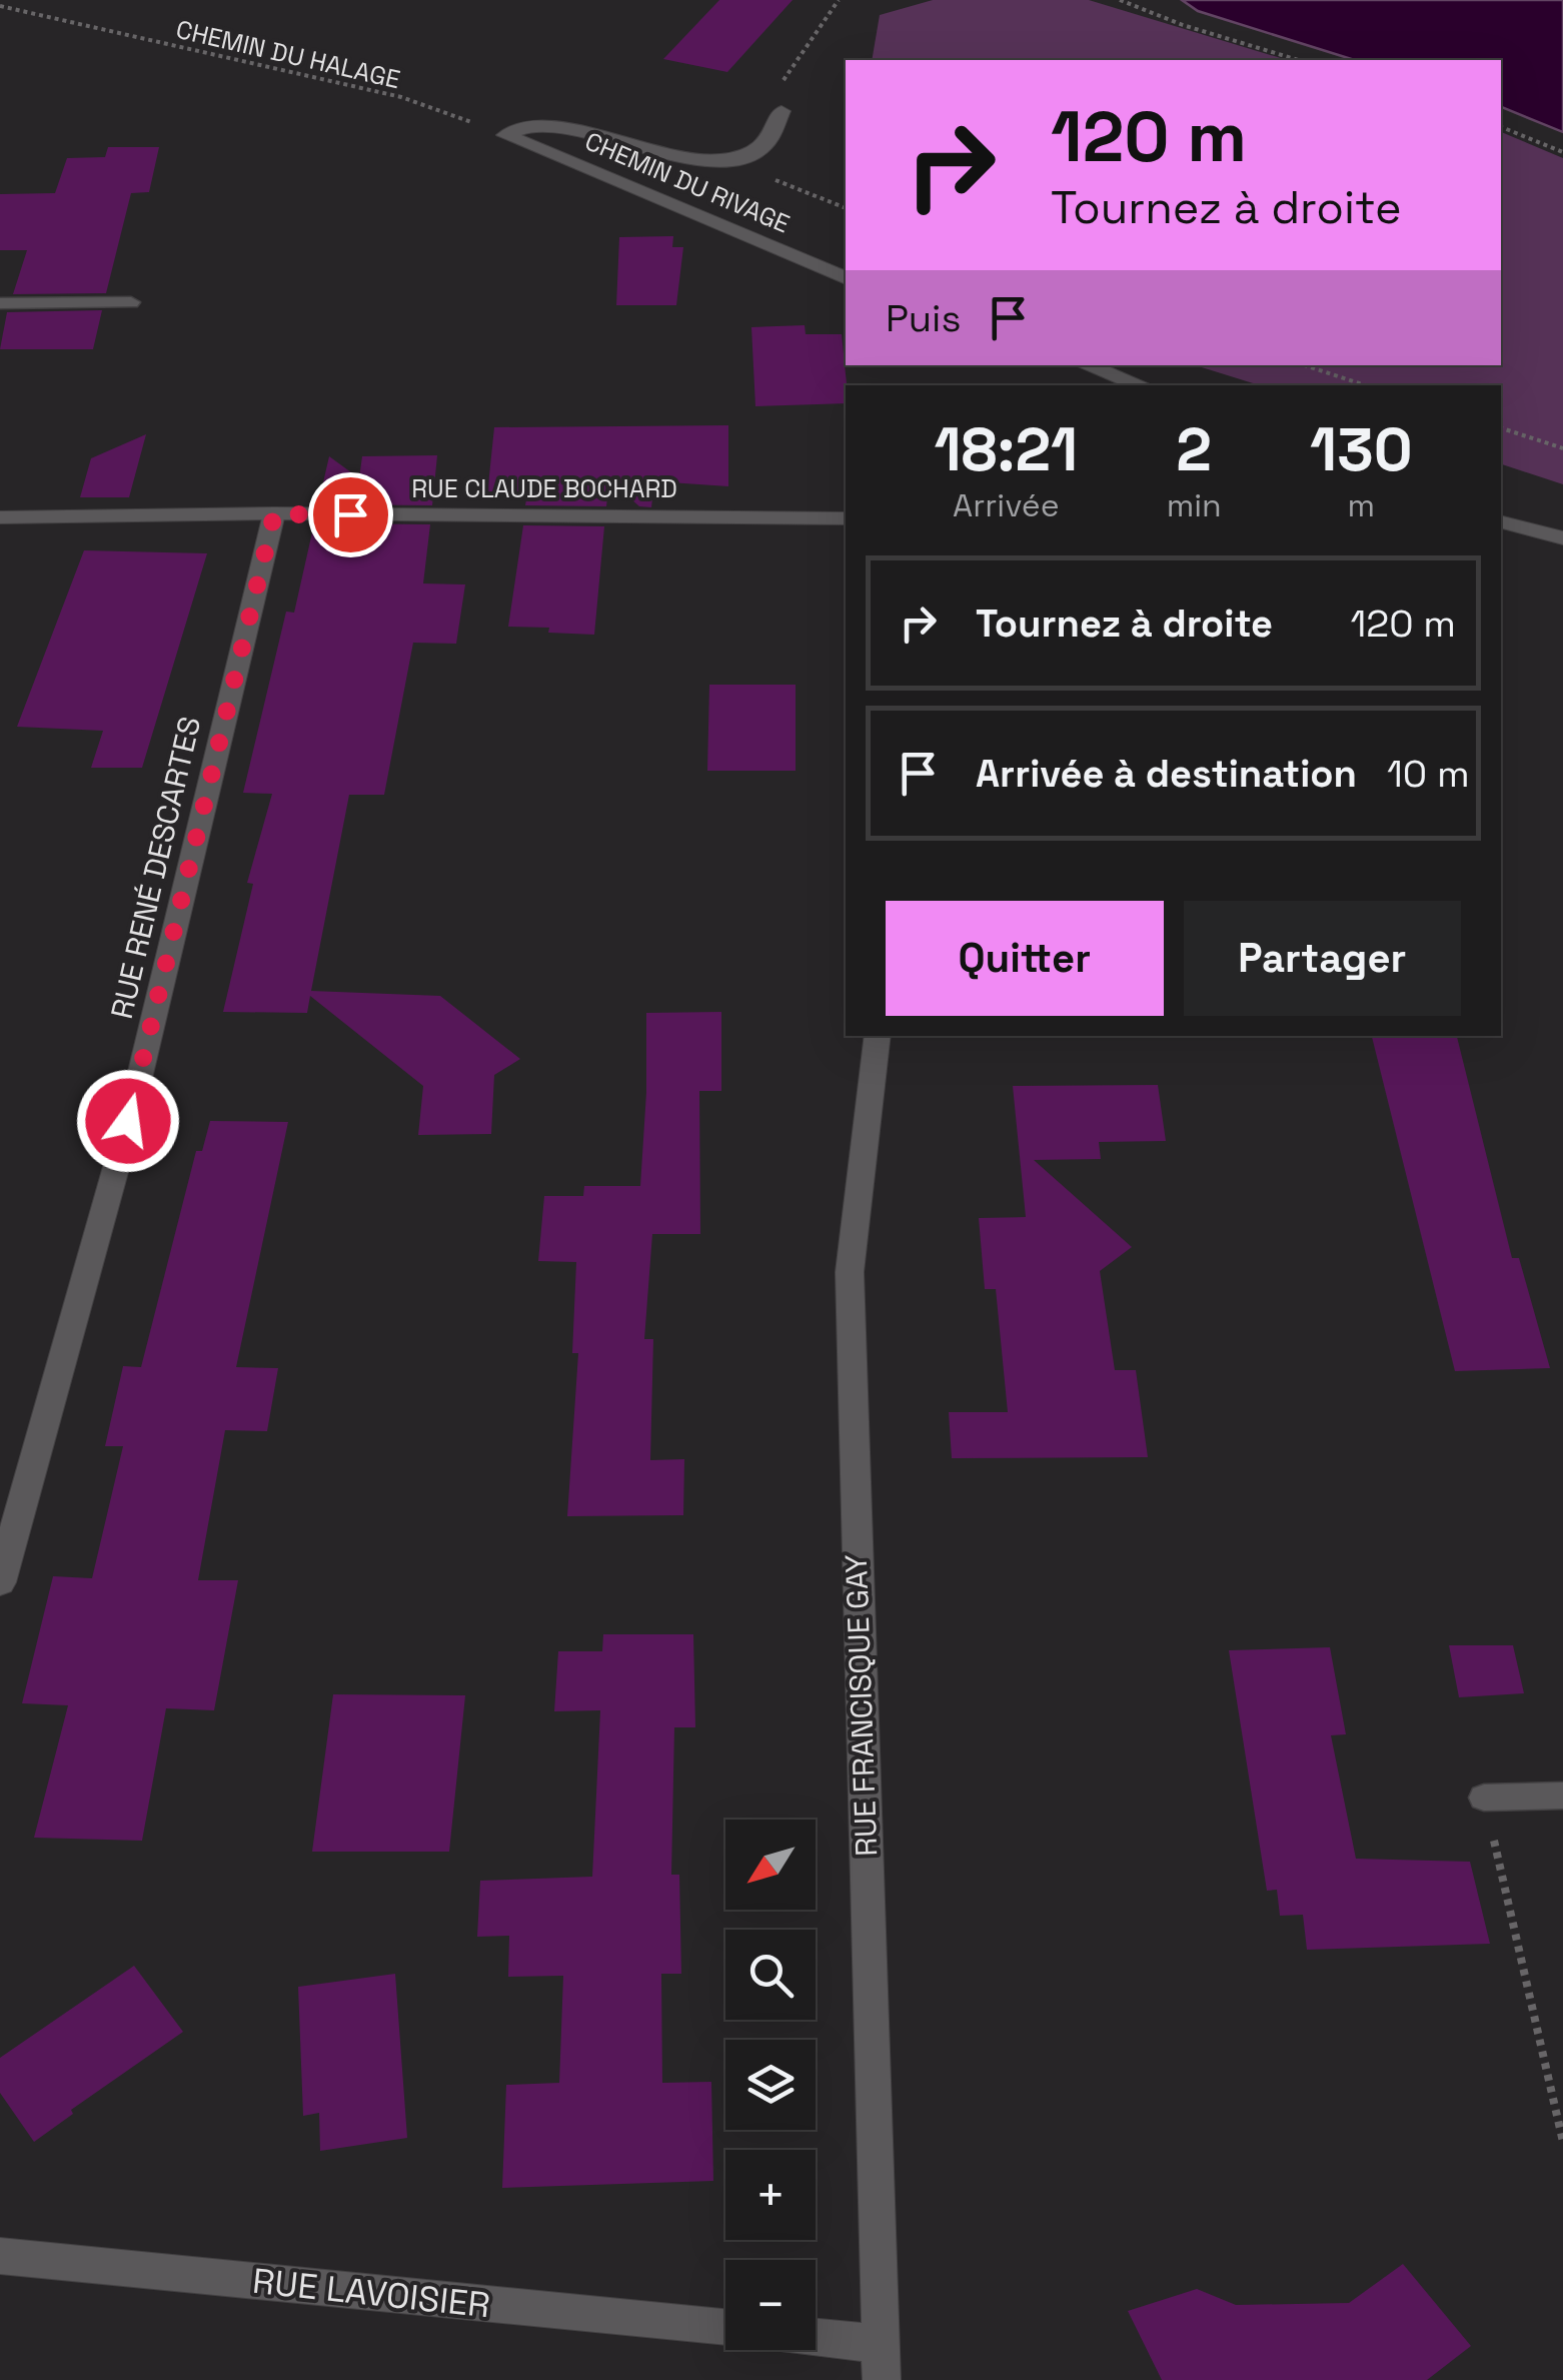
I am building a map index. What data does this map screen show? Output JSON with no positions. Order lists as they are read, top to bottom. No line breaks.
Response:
{"streets":{"street":["CHEMIN DU RIVAGE","RUE CLAUDE BOCHARD","RUE RENÉ DESCARTES","RUE FRANCISQUE GAY","RUE LAVOISIER"],"path":["CHEMIN DU HALAGE"]},"crossings":[["CHEMIN DU HALAGE","CHEMIN DU RIVAGE"],["RUE CLAUDE BOCHARD","RUE RENÉ DESCARTES"]],"north":"bottom left","page":{"turn":["120 m","Tournez à droite"],"then":"Puis","eta":["18:21","Arrivée","2","min","130","m"],"list":[{"name":"Tournez à droite","value":"120 m"},{"name":"Arrivée à destination","value":"10 m"}],"buttons":["Quitter","Partager"],"map_buttons":["+","−"]}}
